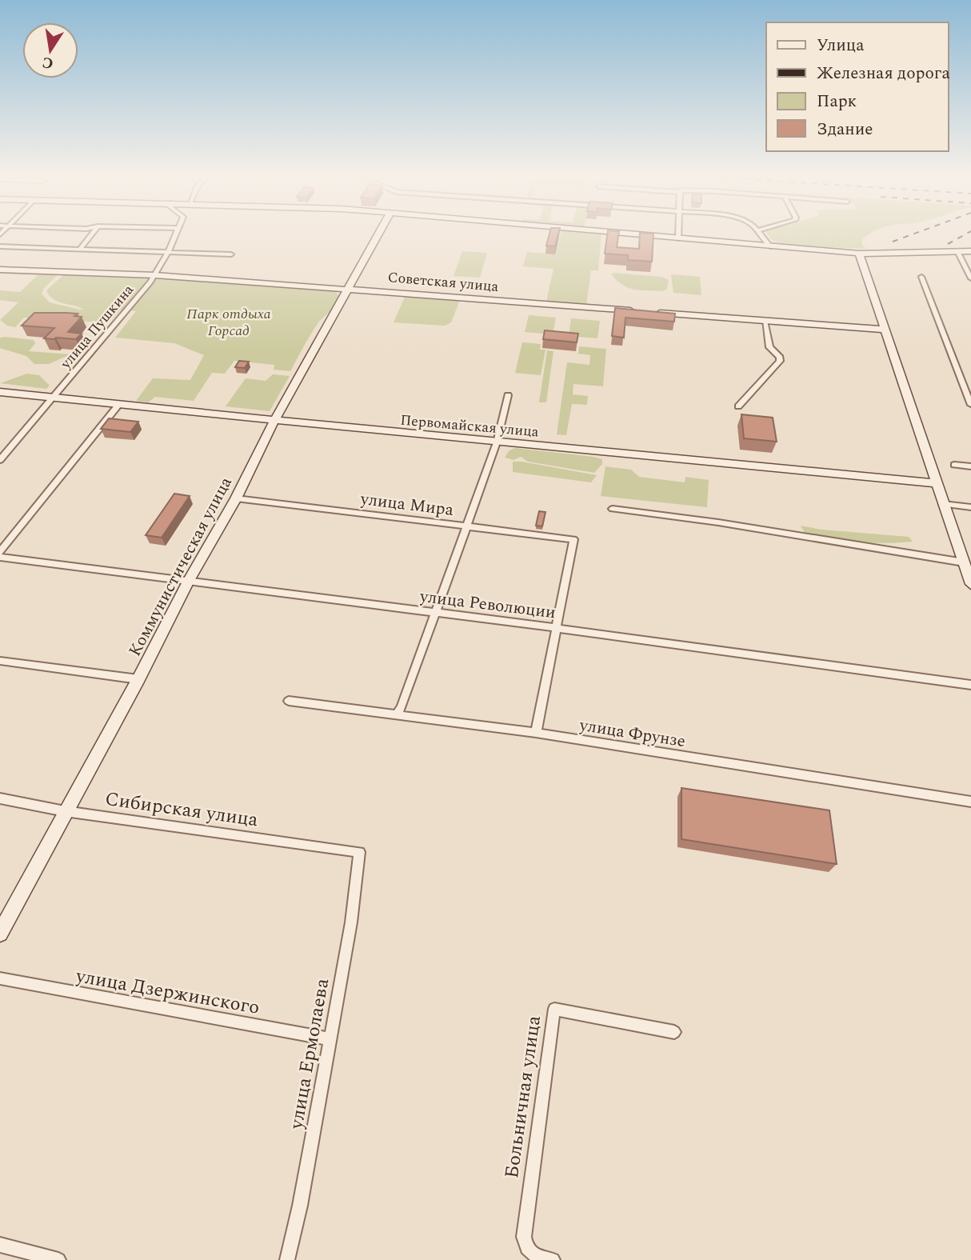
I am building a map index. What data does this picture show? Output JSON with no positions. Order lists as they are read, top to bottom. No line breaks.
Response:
{"streets":{"street":["Советская улица","улица Пушкина","Первомайская улица","улица Мира","Коммунистическая улица","улица Революции","улица Фрунзе","Сибирская улица","улица Дзержинского","улица Ермолаева","Больничная улица"]},"crossings":[["Советская улица","улица Пушкина"],["Советская улица","Коммунистическая улица"],["улица Пушкина","Первомайская улица"],["Первомайская улица","Коммунистическая улица"],["улица Мира","Коммунистическая улица"],["улица Мира","улица Революции"],["Коммунистическая улица","улица Революции"],["Коммунистическая улица","Сибирская улица"],["Сибирская улица","улица Ермолаева"],["улица Дзержинского","улица Ермолаева"]],"parks":["Парк отдыха Горсад"],"legend":["Улица","Железная дорога","Парк","Здание"],"north":"bottom"}
